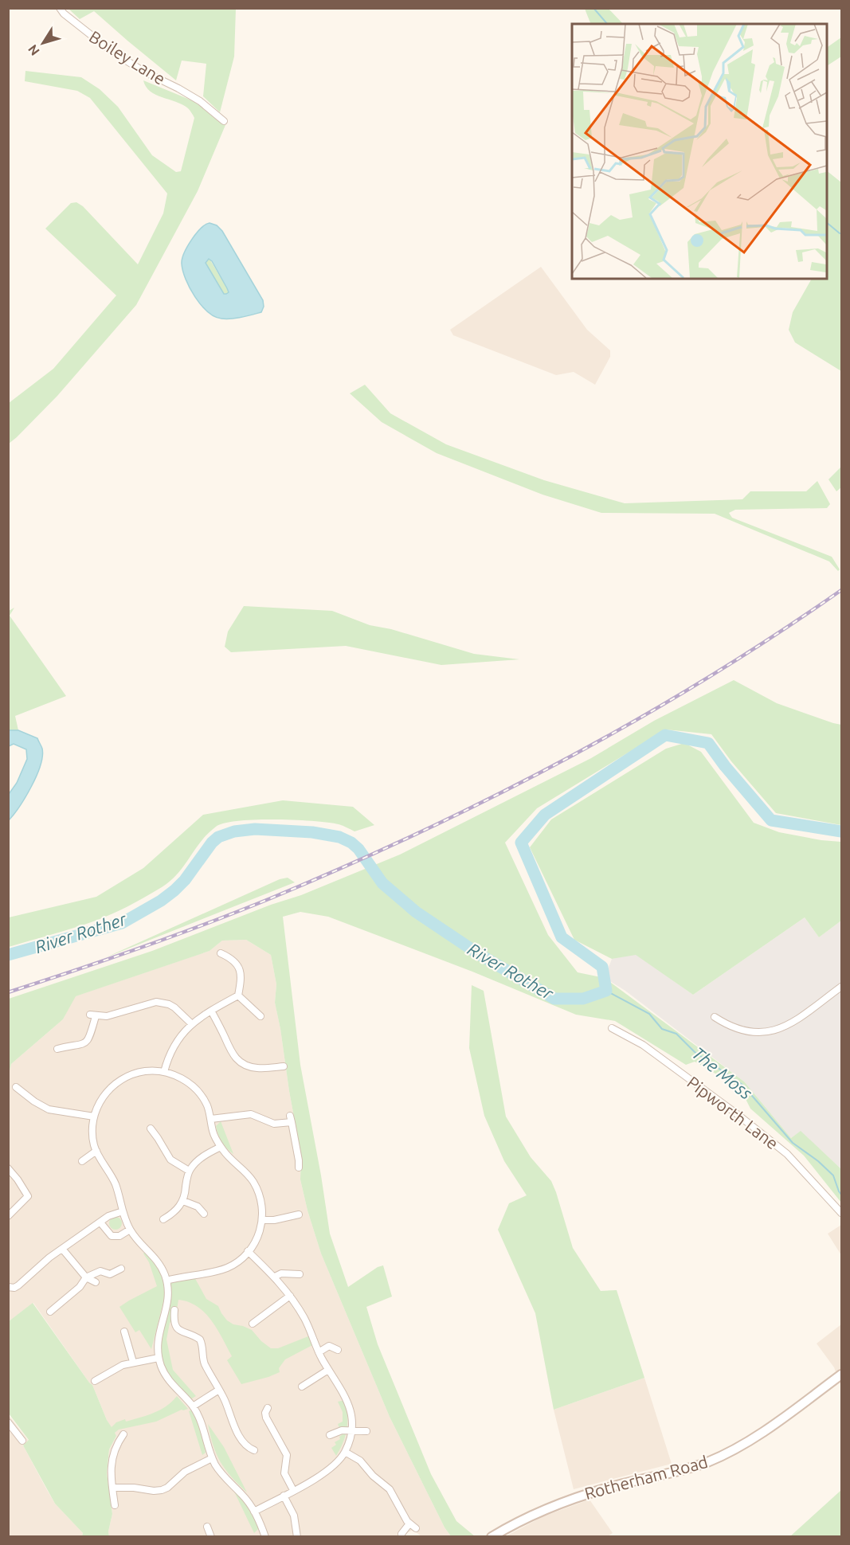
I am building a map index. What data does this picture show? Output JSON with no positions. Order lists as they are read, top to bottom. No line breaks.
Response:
{"streets":{"main road":["Rotherham Road"],"street":["Boiley Lane","Pipworth Lane"]},"water":["River Rother","The Moss"],"north":"bottom left"}
